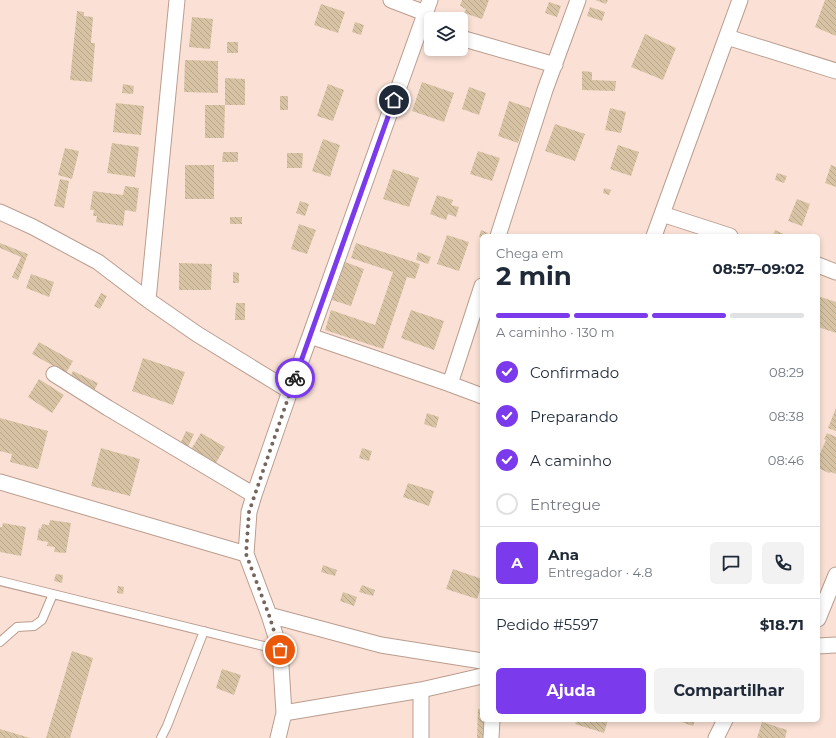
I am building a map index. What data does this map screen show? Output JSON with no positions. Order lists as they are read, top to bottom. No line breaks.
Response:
{"page":{"heading":["2 min","Chega em","08:57–09:02"],"panel":["Ana","Entregador · 4.8","Pedido #5597","$18.71"],"bar":"A caminho · 130 m","list":[["Confirmado","08:29"],["Preparando","08:38"],["A caminho","08:46"],"Entregue"],"round":"A","buttons":["Ajuda","Compartilhar"]}}
